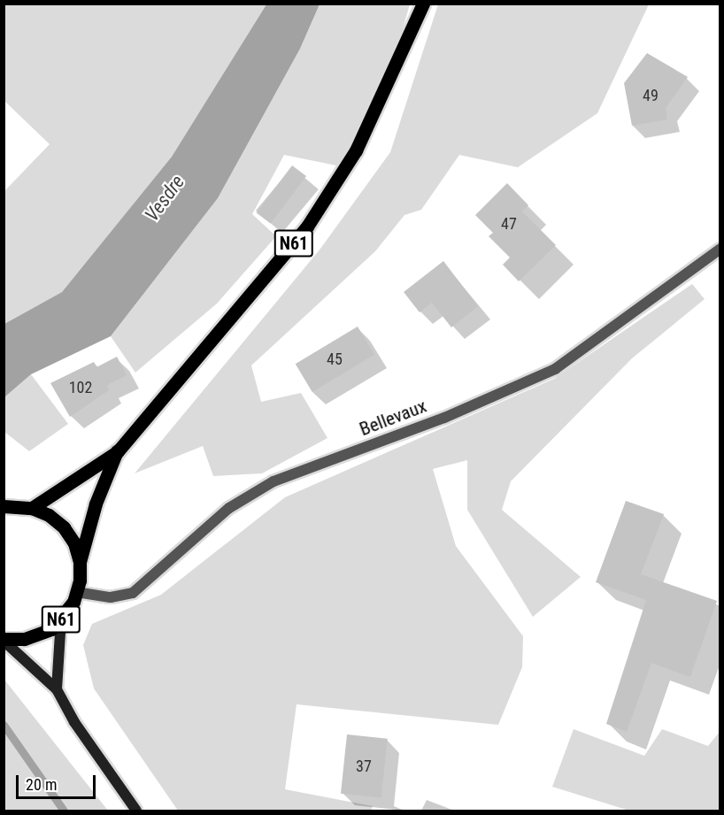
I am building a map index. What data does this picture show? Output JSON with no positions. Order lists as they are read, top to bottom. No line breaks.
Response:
{"streets":{"main road":["N61"],"street":["Bellevaux"]},"crossings":[["N61","Bellevaux"]],"water":["Vesdre"],"house_numbers":["49","47","45","102","37"],"scale_bar":"20 m"}
